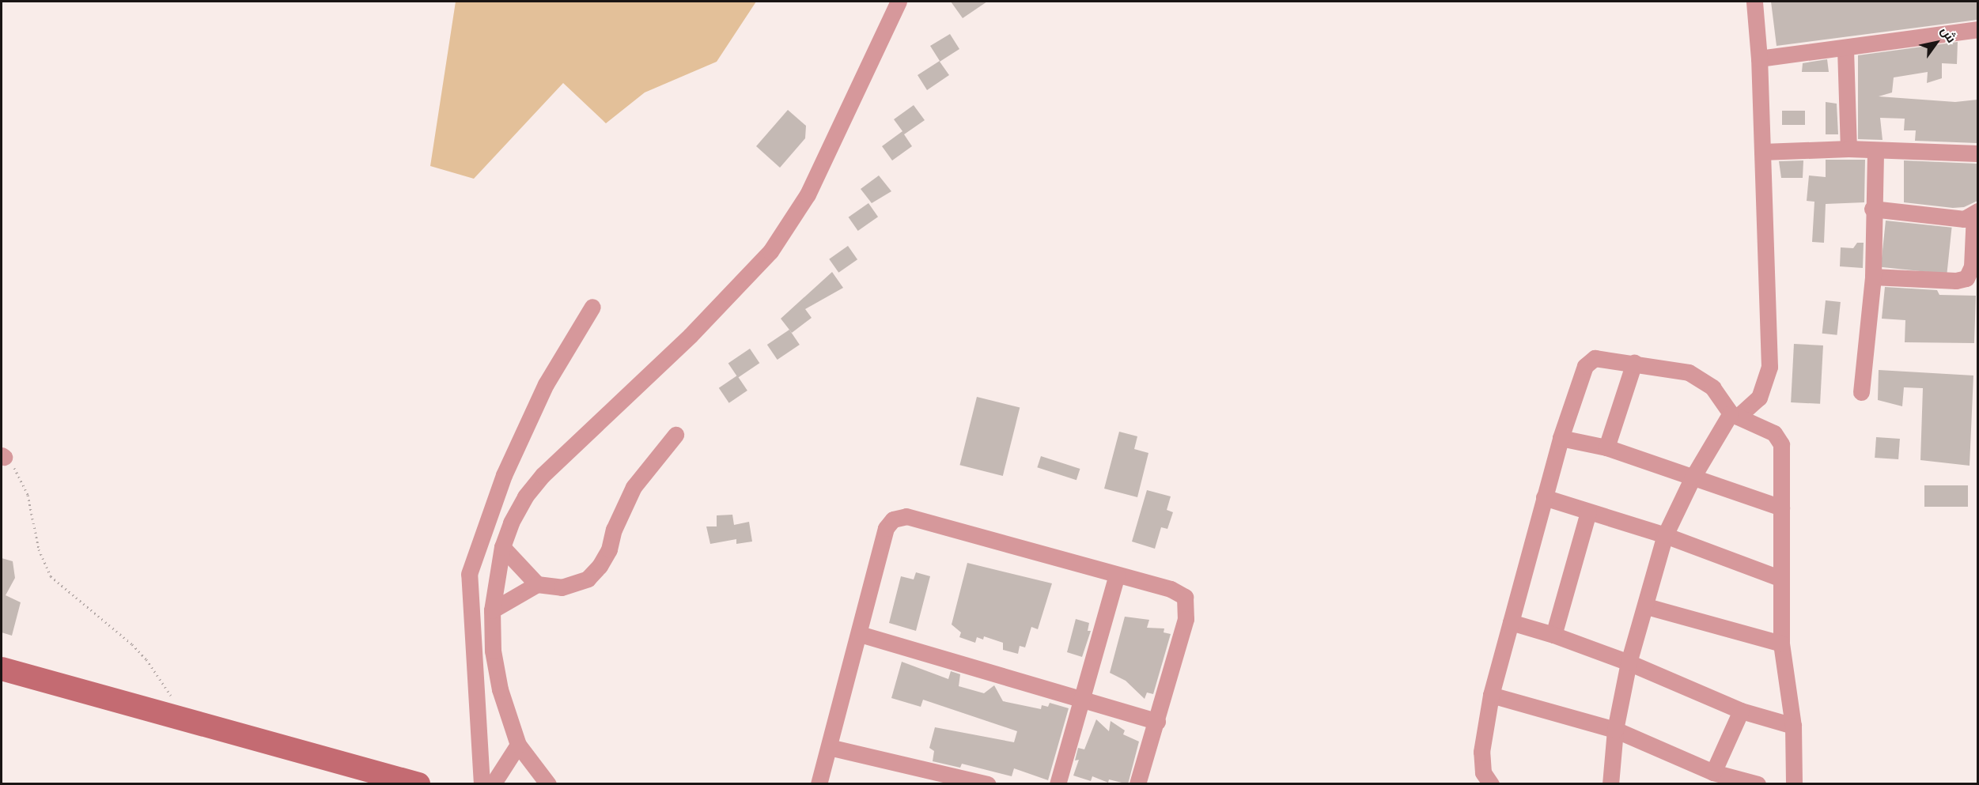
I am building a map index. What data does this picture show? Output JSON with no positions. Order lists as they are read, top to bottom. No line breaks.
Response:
{"north":"top right"}
